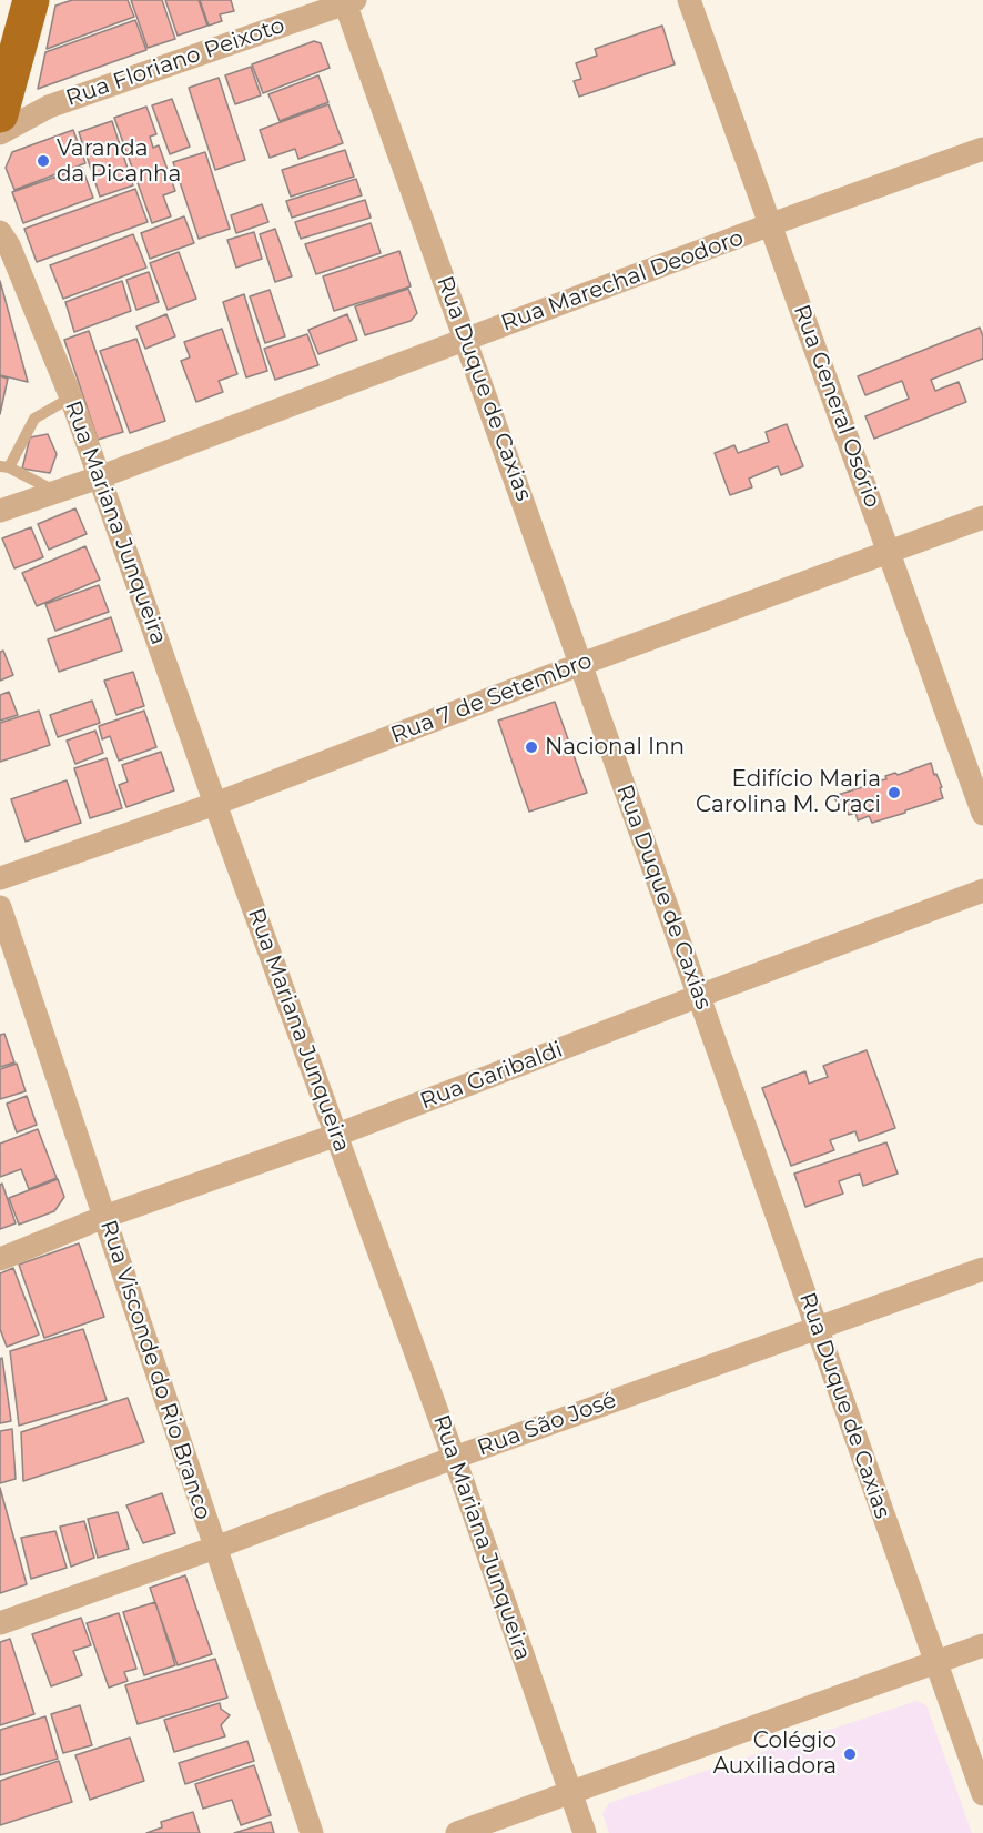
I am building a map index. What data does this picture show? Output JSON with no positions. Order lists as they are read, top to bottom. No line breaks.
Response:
{"streets":{"street":["Rua Floriano Peixoto","Rua Marechal Deodoro","Rua Duque de Caxias","Rua General Osório","Rua Mariana Junqueira","Rua 7 de Setembro","Rua Garibaldi","Rua Visconde do Rio Branco","Rua São José"]},"crossings":[["Rua Floriano Peixoto","Rua Duque de Caxias"],["Rua Marechal Deodoro","Rua Duque de Caxias"],["Rua Marechal Deodoro","Rua General Osório"],["Rua Marechal Deodoro","Rua Mariana Junqueira"],["Rua Duque de Caxias","Rua 7 de Setembro"],["Rua Duque de Caxias","Rua Garibaldi"],["Rua Duque de Caxias","Rua São José"],["Rua General Osório","Rua 7 de Setembro"],["Rua Mariana Junqueira","Rua 7 de Setembro"],["Rua Mariana Junqueira","Rua Garibaldi"],["Rua Mariana Junqueira","Rua São José"],["Rua Garibaldi","Rua Visconde do Rio Branco"],["Rua Visconde do Rio Branco","Rua São José"]],"places":["Varanda da Picanha","Nacional Inn","Edifício Maria Carolina M. Graci","Colégio Auxiliadora"]}
